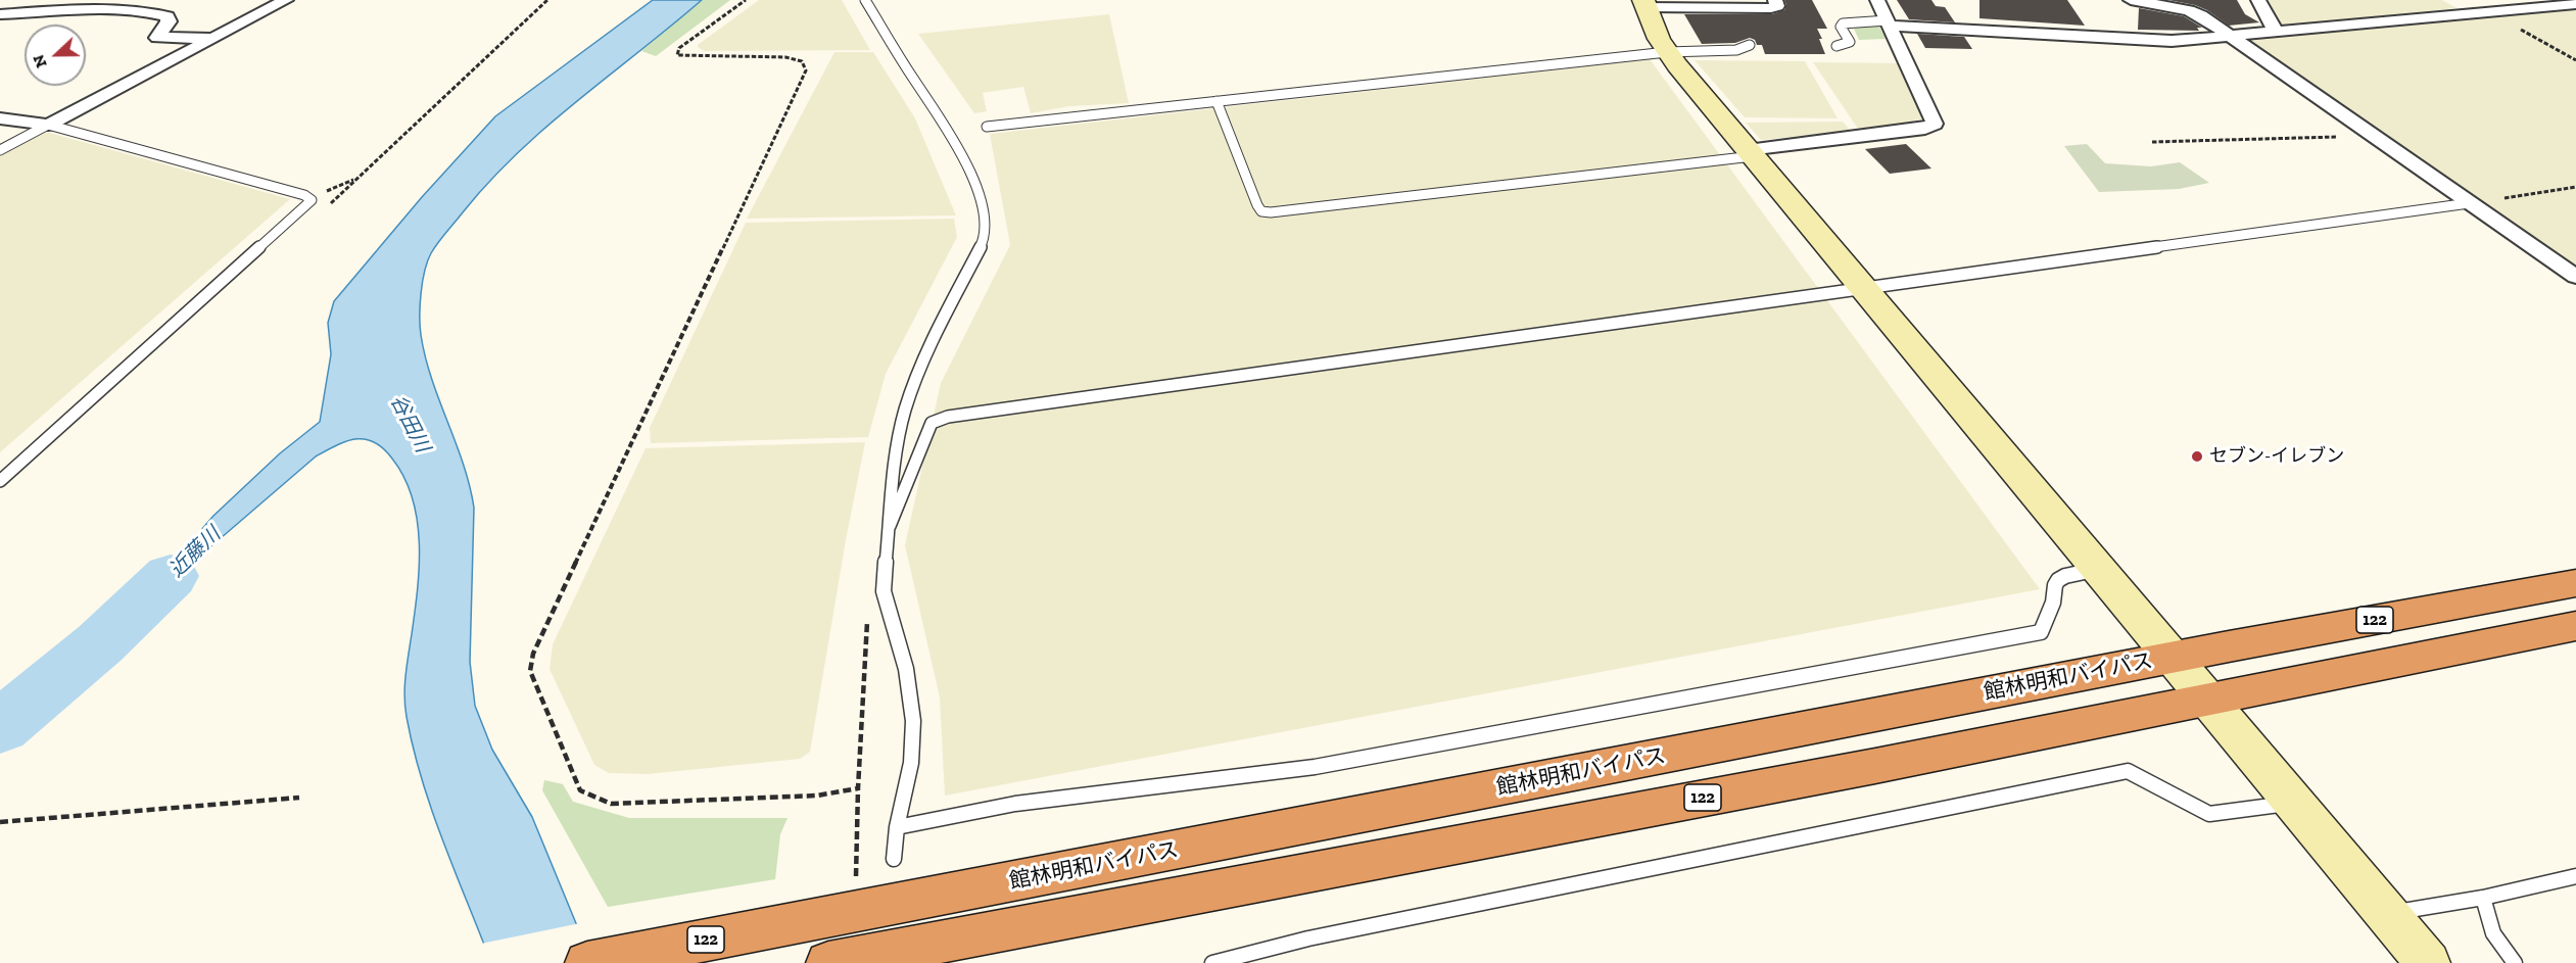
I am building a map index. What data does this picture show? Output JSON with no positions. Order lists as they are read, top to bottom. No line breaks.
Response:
{"streets":{"highway":["122","館林明和バイパス"]},"water":["谷田川","近藤川"],"places":["セブン-イレブン"],"north":"left"}
